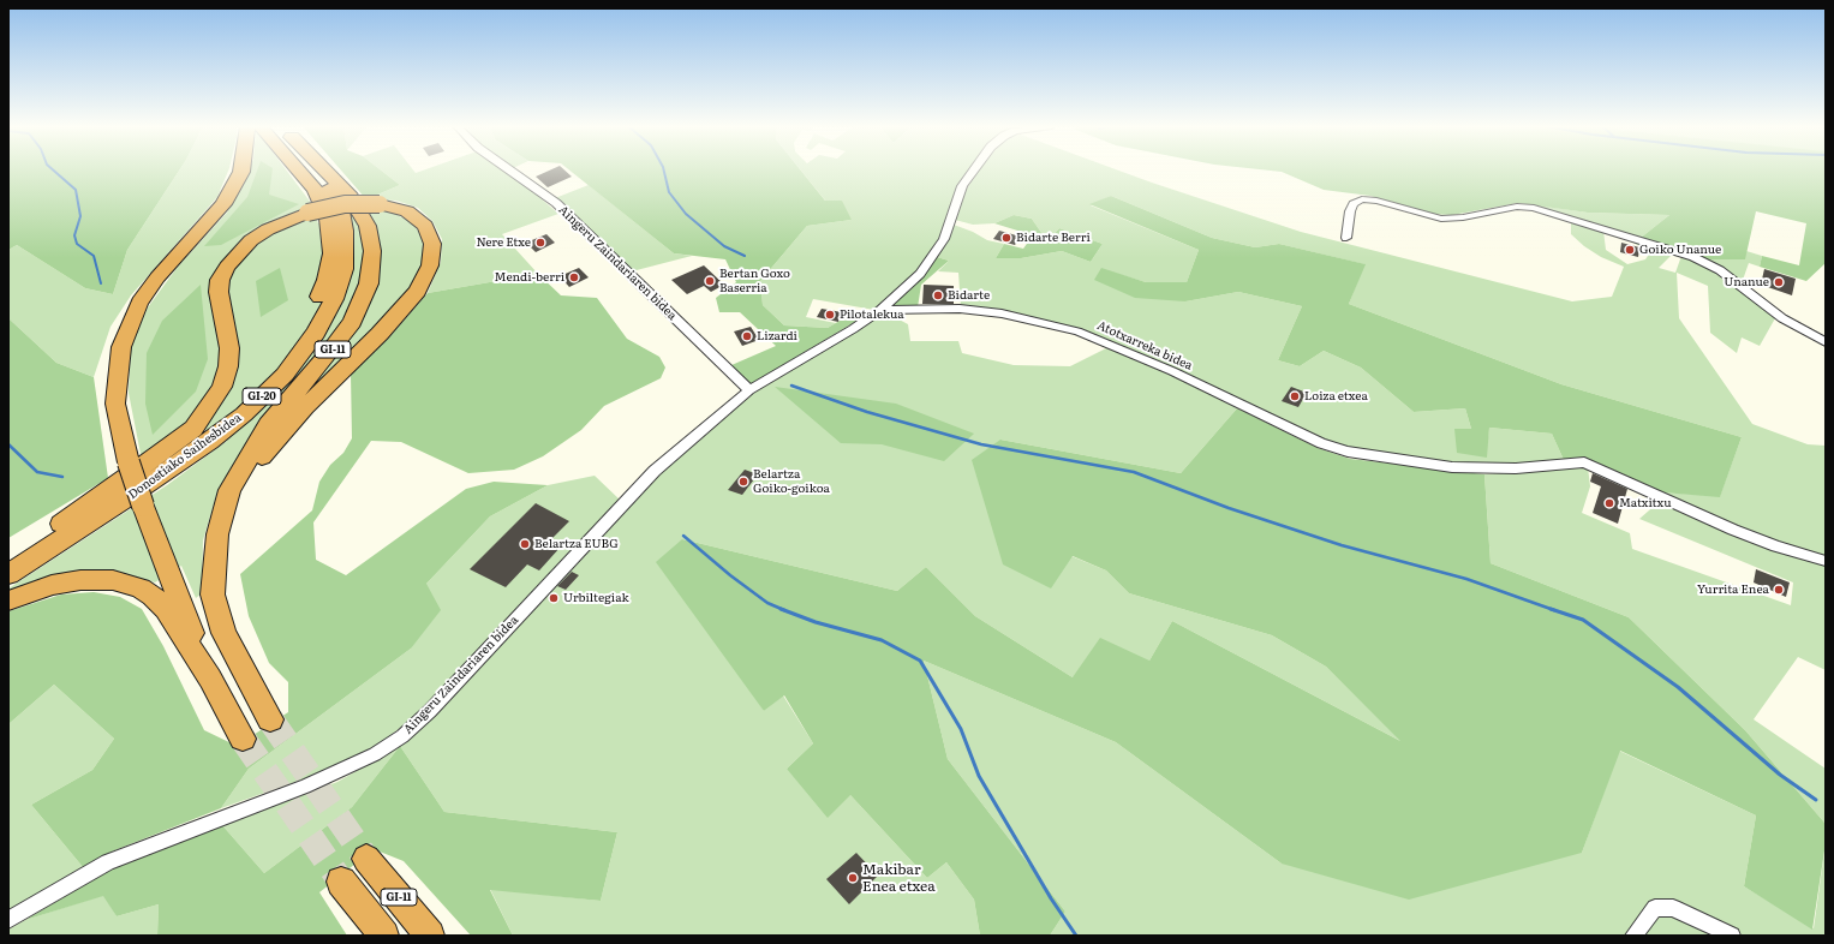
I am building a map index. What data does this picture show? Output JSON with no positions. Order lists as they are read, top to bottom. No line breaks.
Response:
{"streets":{"highway":["GI-11","GI-20","Donostiako Saihesbidea"],"street":["Aingeru Zaindariaren bidea","Atotxarreka bidea"]},"crossings":[["Aingeru Zaindariaren bidea","Atotxarreka bidea"]],"places":["Bidarte Berri","Nere Etxe","Goiko Unanue","Mendi-berri","Bertan Goxo Baserria","Unanue","Bidarte","Pilotalekua","Lizardi","Loiza etxea","Belartza Goiko-goikoa","Matxitxu","Belartza EUBG","Yurrita Enea","Urbiltegiak","Makibar Enea etxea"]}
